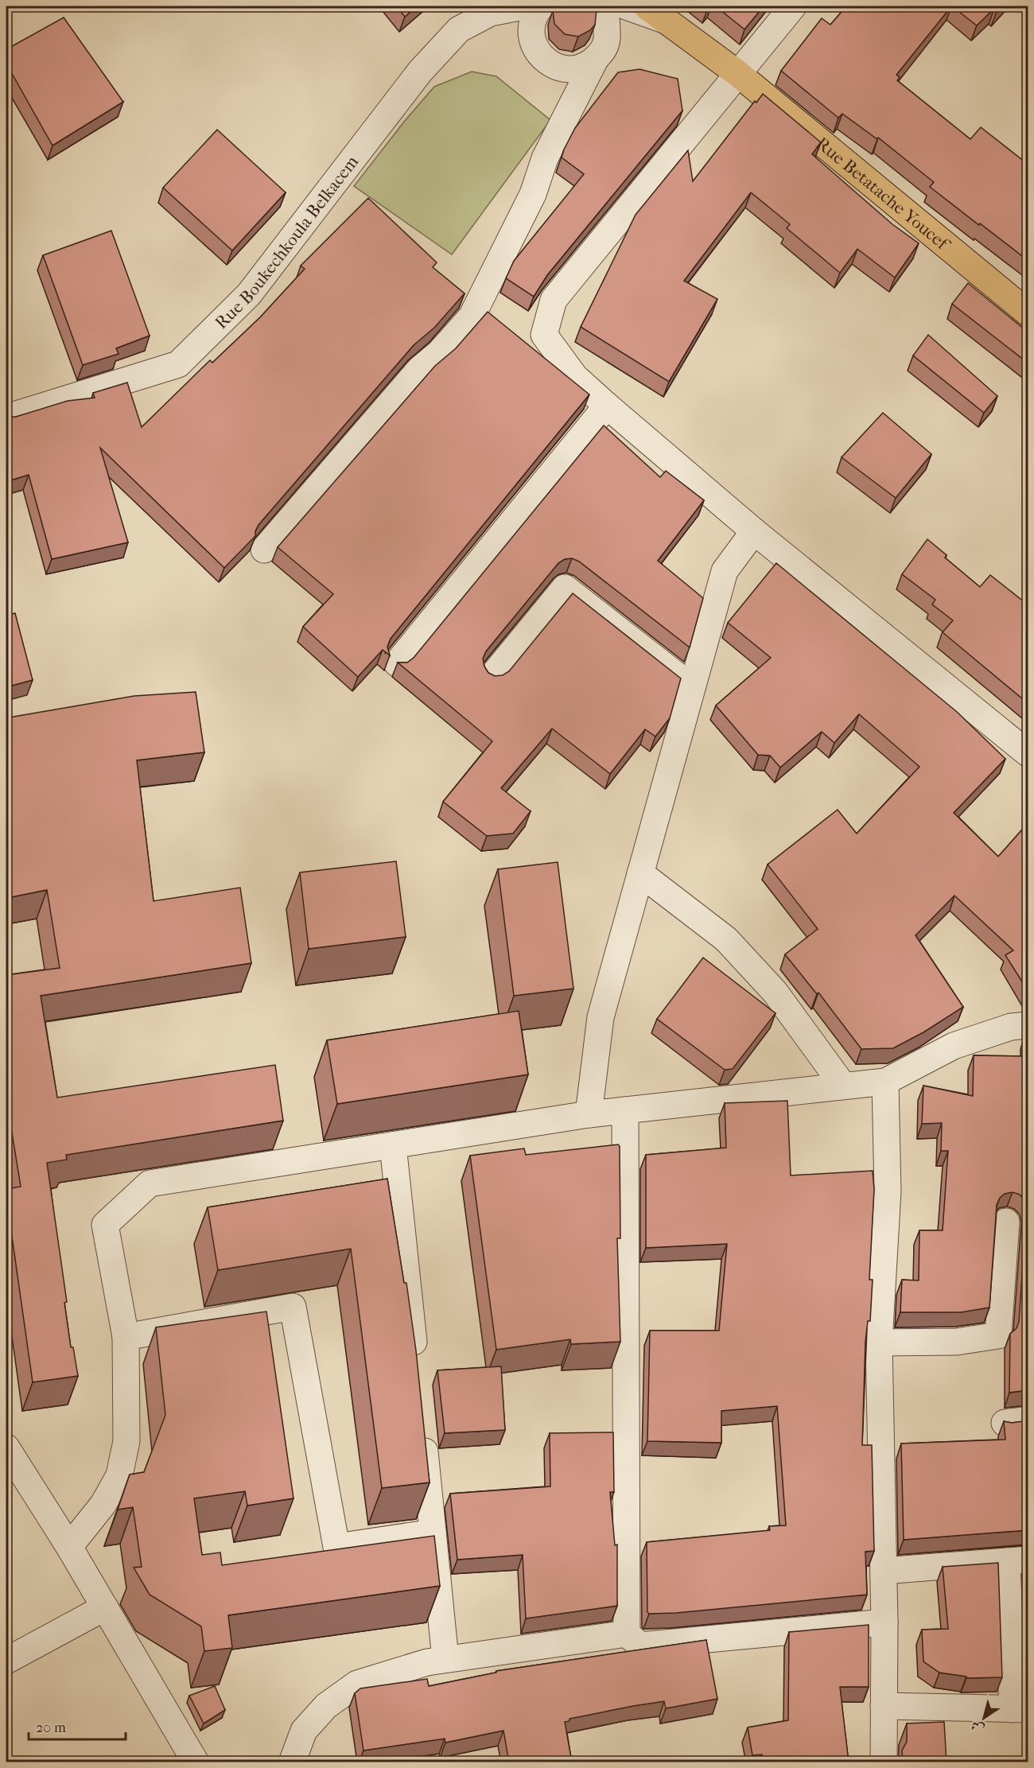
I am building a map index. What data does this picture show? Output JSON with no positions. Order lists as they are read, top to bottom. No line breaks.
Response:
{"streets":{"main road":["Rue Betatache Youcef"],"street":["Rue Boukechkoula Belkacem"]},"scale_bar":"20 m","north":"bottom left"}
